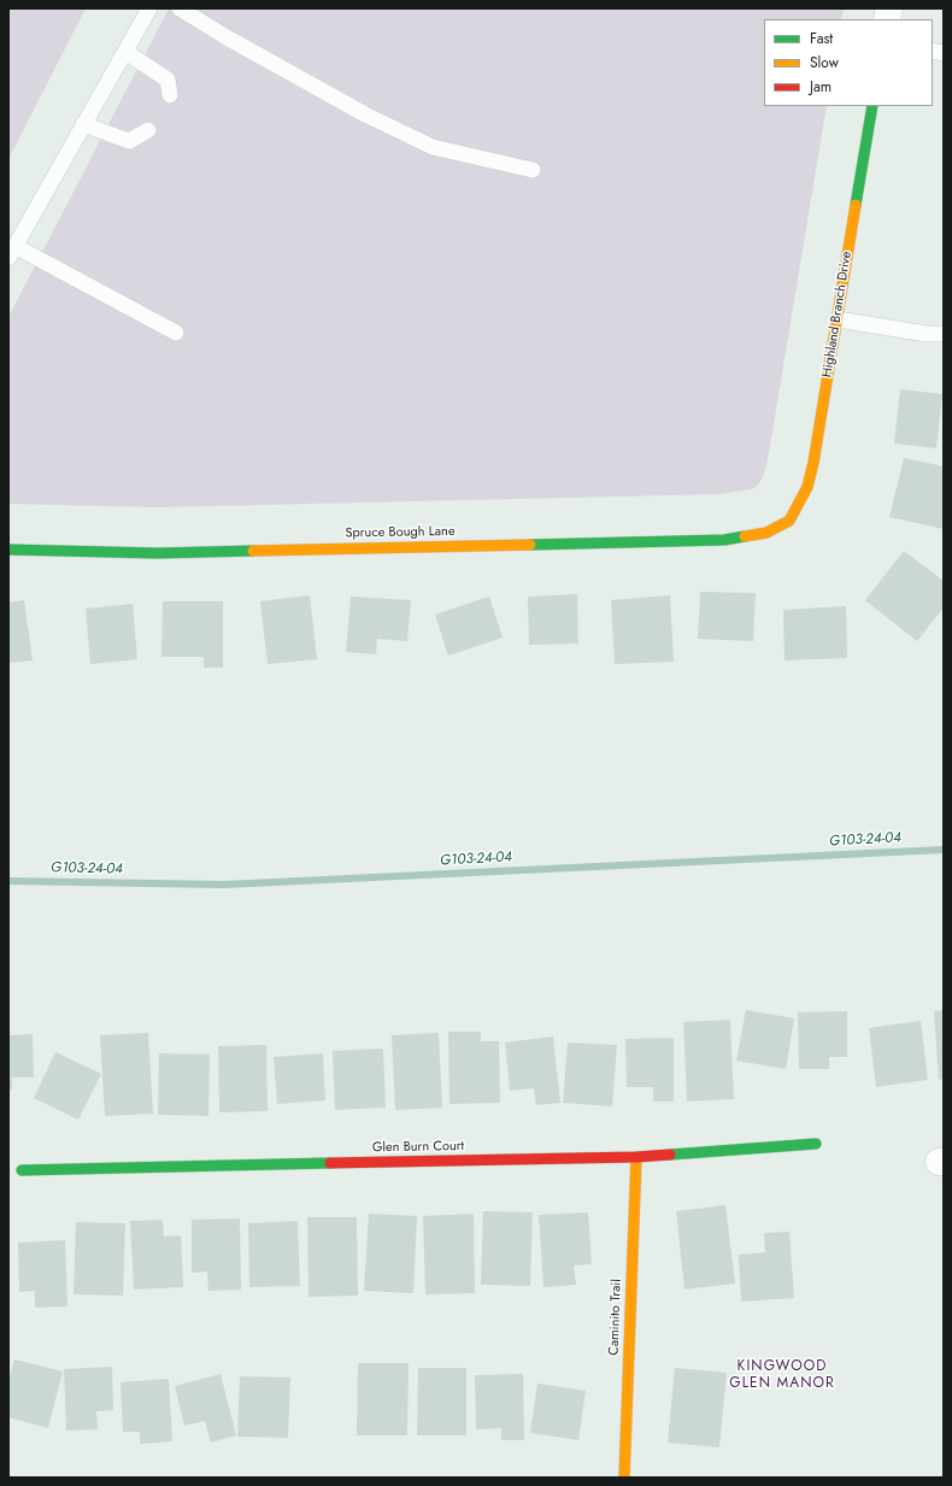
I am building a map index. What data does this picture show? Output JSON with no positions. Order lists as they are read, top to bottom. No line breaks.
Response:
{"streets":{"street":["Highland Branch Drive","Spruce Bough Lane","Glen Burn Court","Caminito Trail"]},"crossings":[["Highland Branch Drive","Spruce Bough Lane"],["Glen Burn Court","Caminito Trail"]],"districts":["KINGWOOD GLEN MANOR"],"water":["G103-24-04"],"legend":["Fast","Slow","Jam"]}
